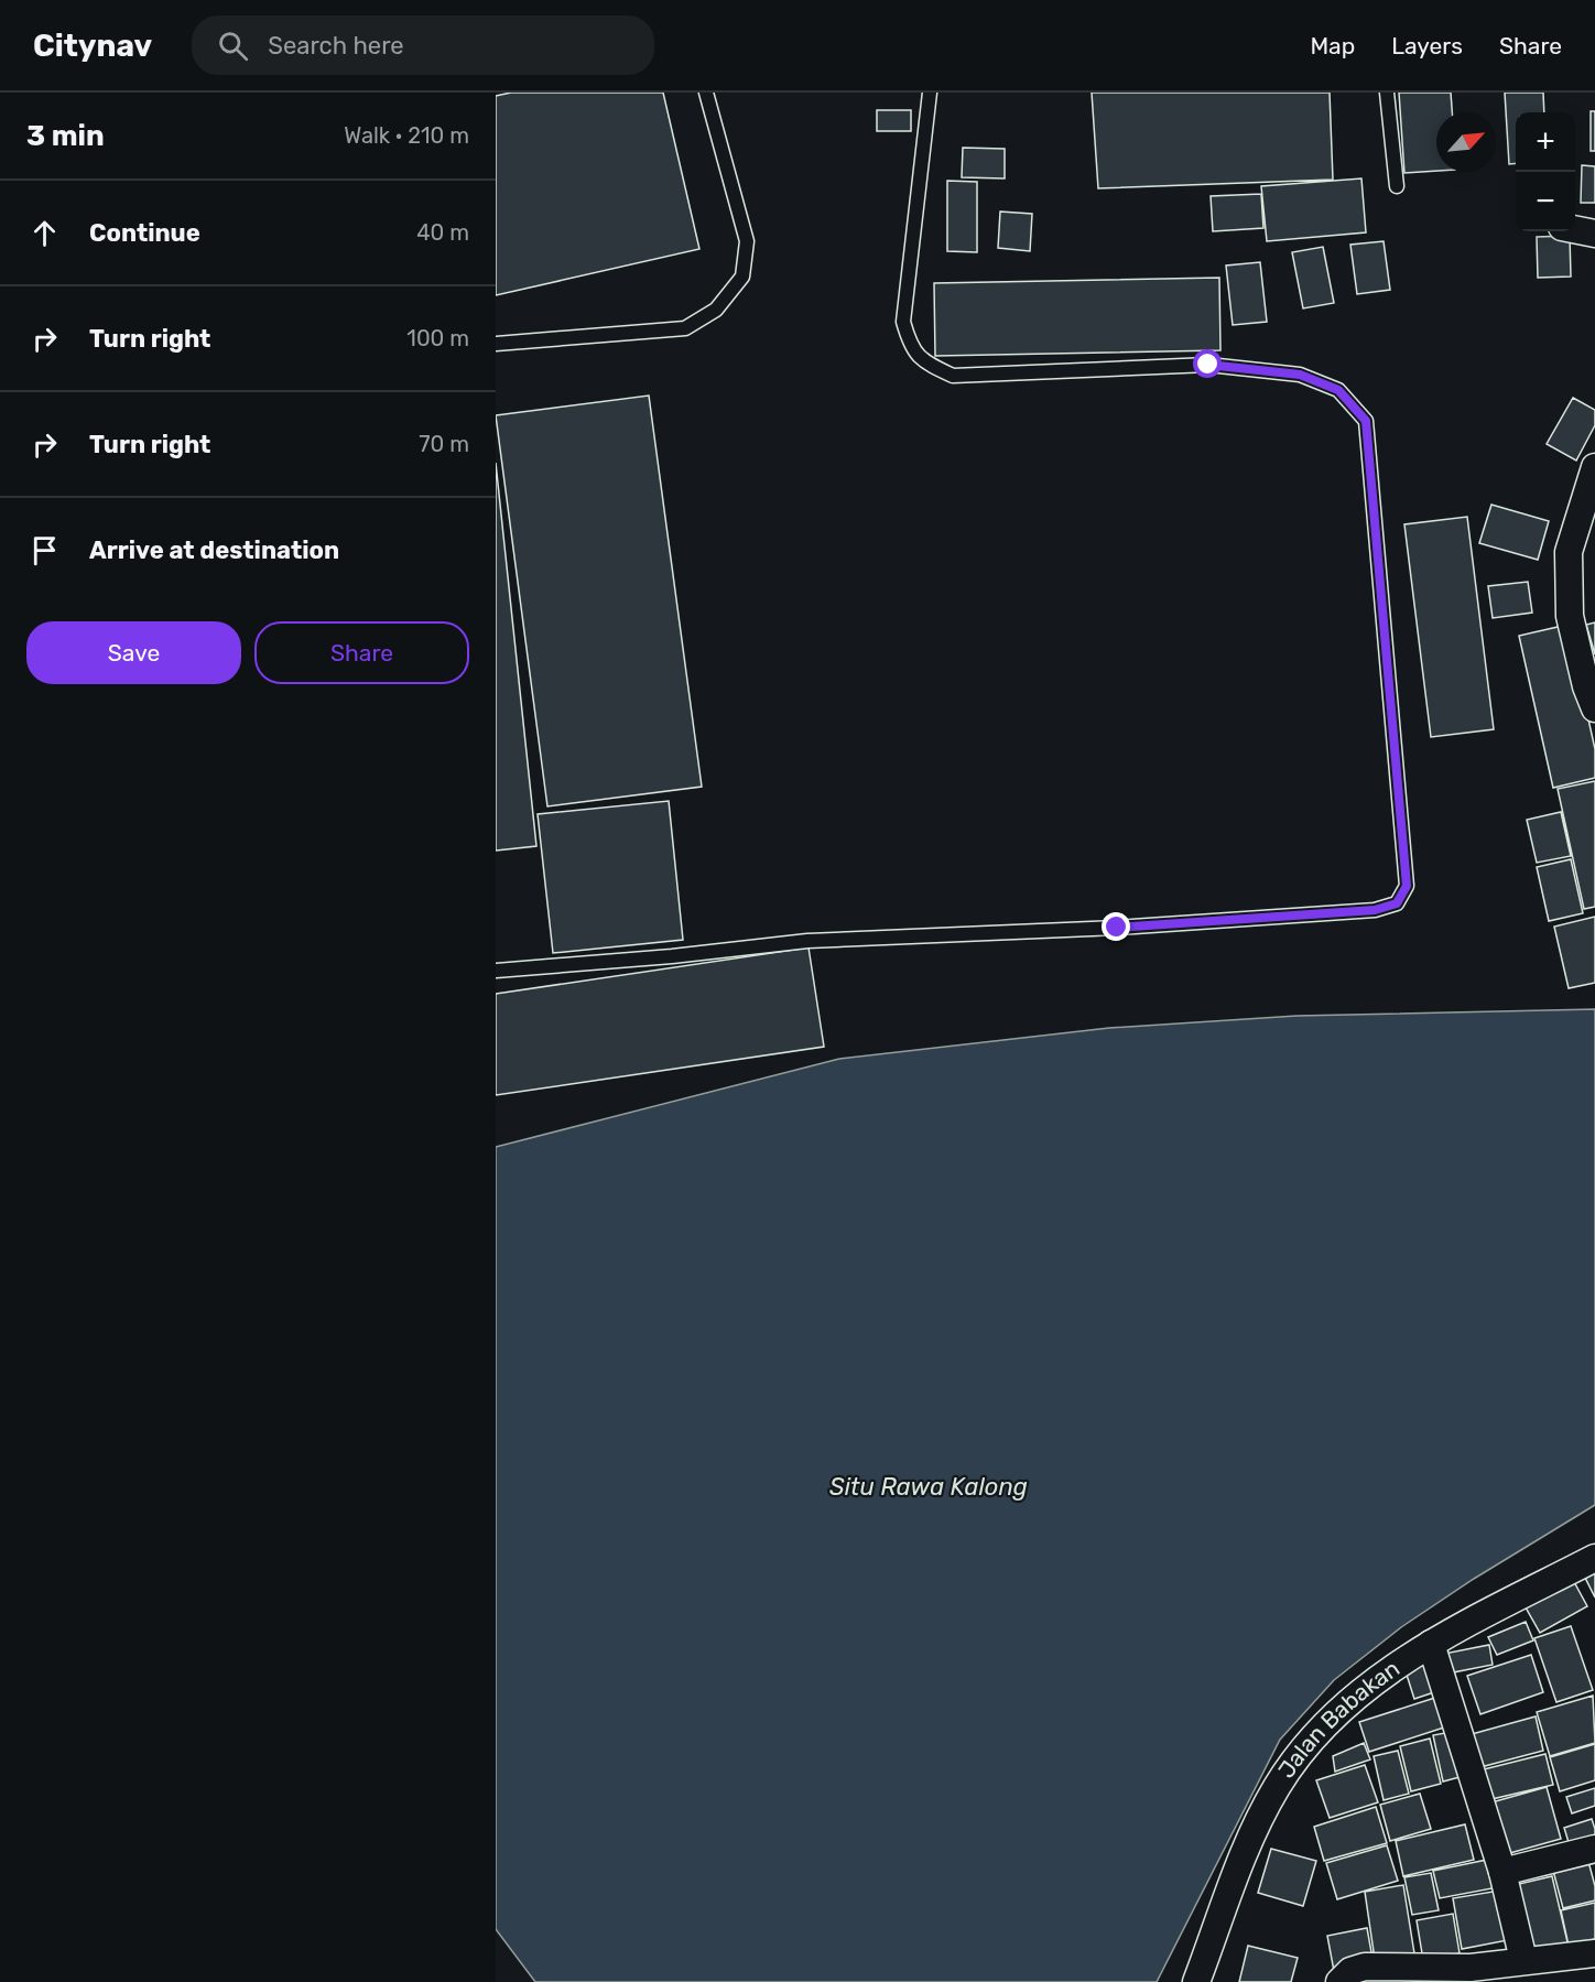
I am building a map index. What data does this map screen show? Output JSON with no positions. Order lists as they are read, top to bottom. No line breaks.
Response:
{"streets":{"street":["Jalan Babakan"]},"water":["Situ Rawa Kalong"],"north":"top right","page":{"header":"Citynav","search":"Search here","nav":["Map","Layers","Share"],"heading":["3 min","Walk · 210 m"],"map_buttons":["+","−"],"list":[["Continue","40 m"],["Turn right","100 m"],["Turn right","70 m"],"Arrive at destination"],"buttons":["Save","Share"]}}
